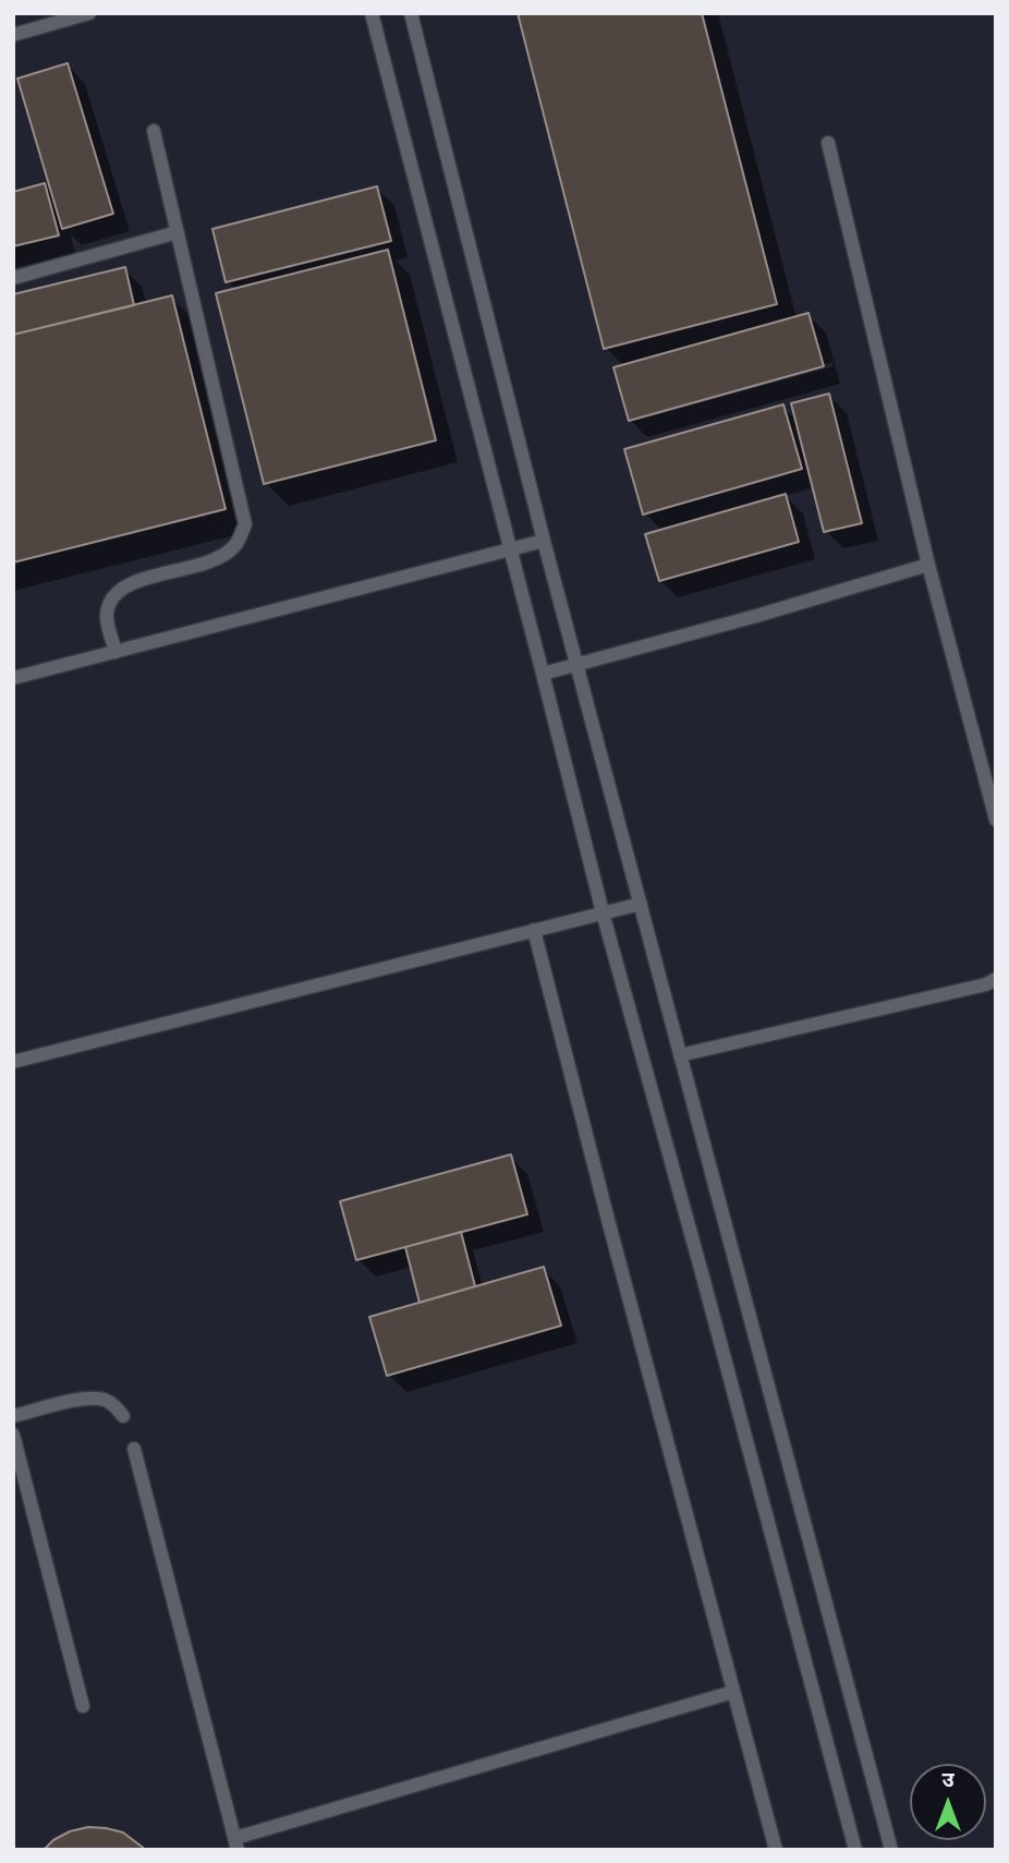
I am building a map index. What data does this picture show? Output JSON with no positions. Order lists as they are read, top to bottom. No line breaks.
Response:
{"north":"top"}
